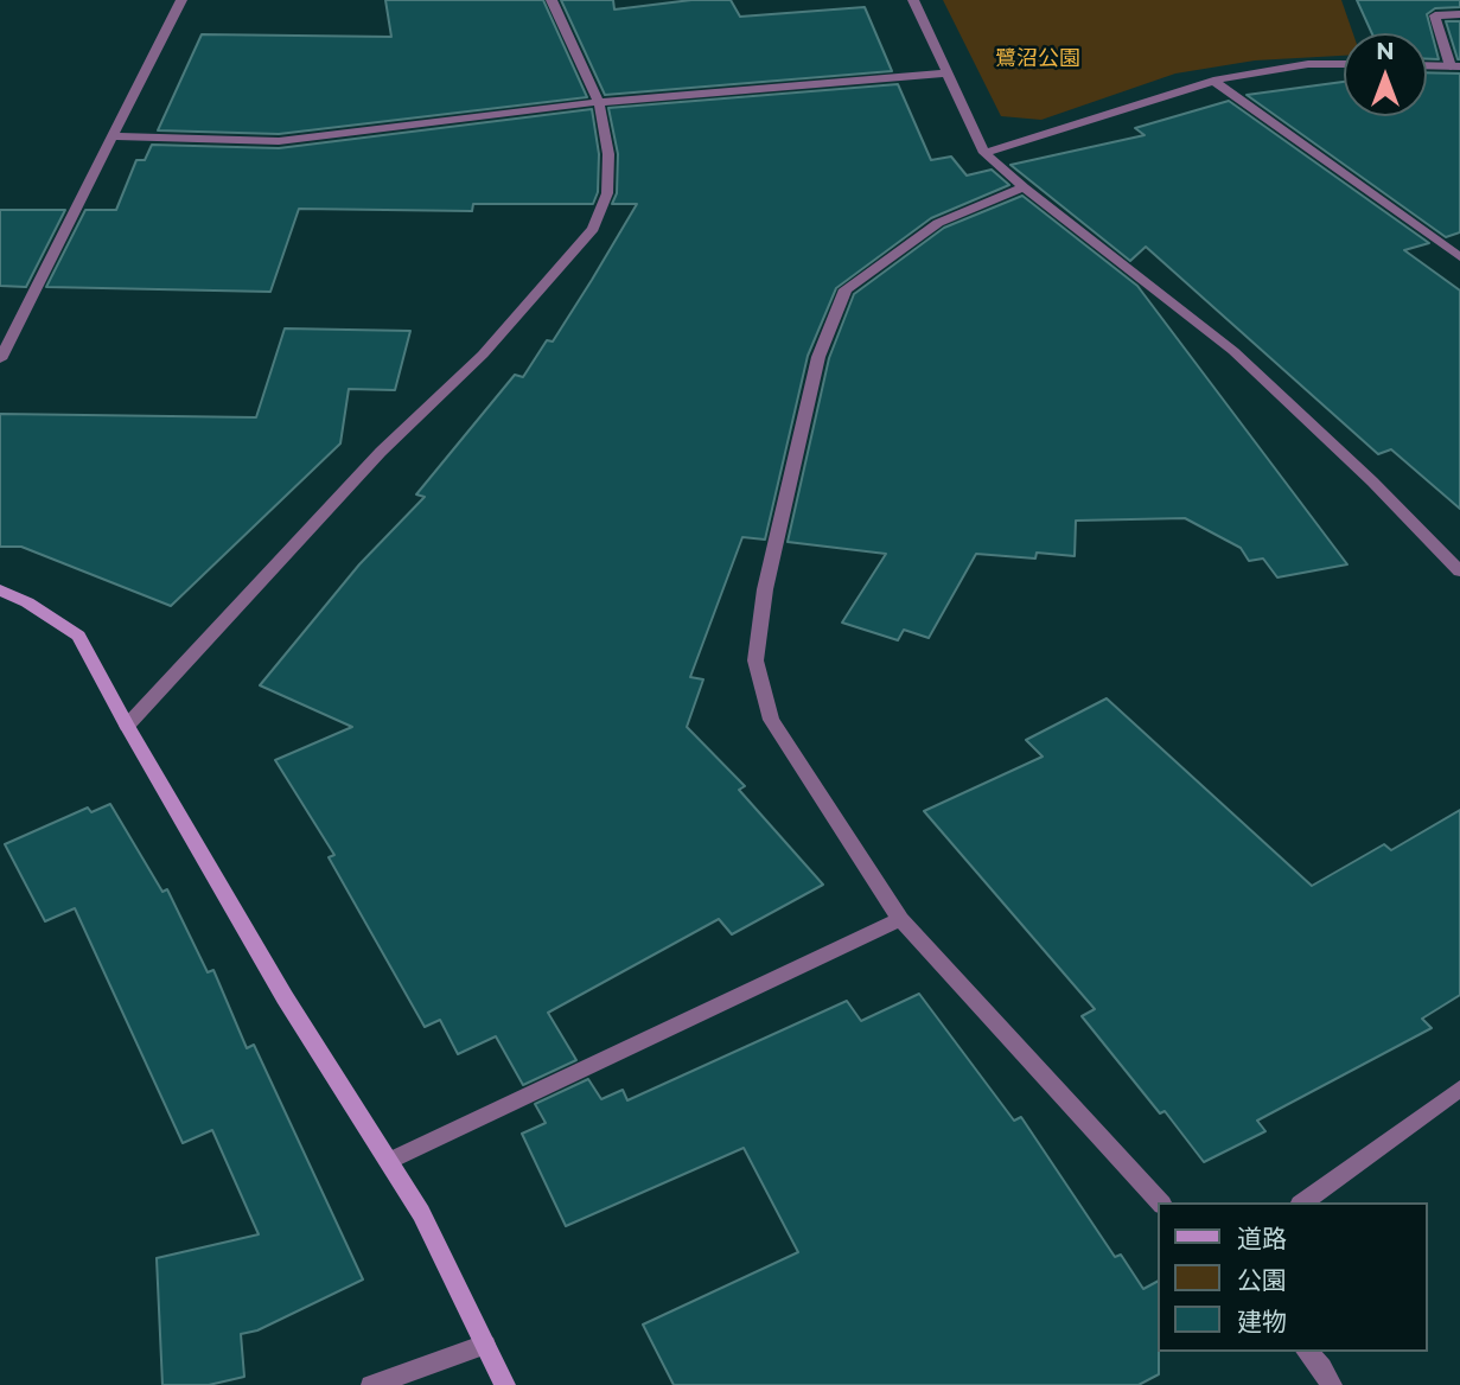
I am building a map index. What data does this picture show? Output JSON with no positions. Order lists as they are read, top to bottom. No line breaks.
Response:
{"parks":["鷺沼公園"],"legend":["道路","公園","建物"],"north":"top"}
